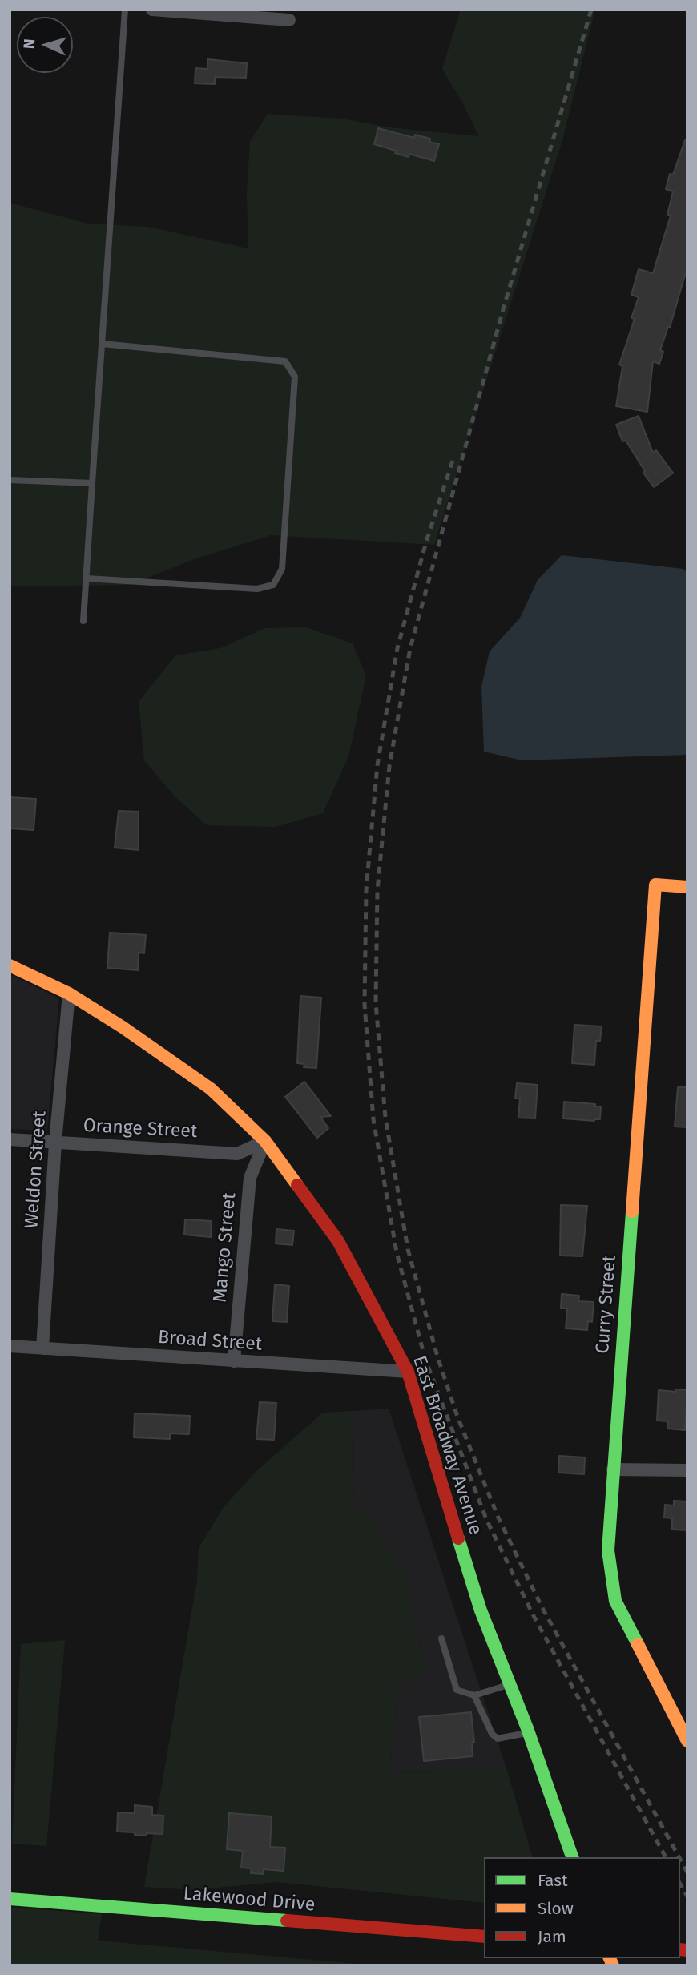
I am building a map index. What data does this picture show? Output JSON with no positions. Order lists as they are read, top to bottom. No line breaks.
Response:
{"streets":{"street":["Orange Street","Weldon Street","Mango Street","Curry Street","Broad Street","East Broadway Avenue","Lakewood Drive"]},"crossings":[["Orange Street","Weldon Street"],["Orange Street","Mango Street"],["Orange Street","East Broadway Avenue"],["Weldon Street","Broad Street"],["Weldon Street","East Broadway Avenue"],["Mango Street","Broad Street"],["Mango Street","East Broadway Avenue"],["Broad Street","East Broadway Avenue"]],"legend":["Fast","Slow","Jam"],"north":"left"}
